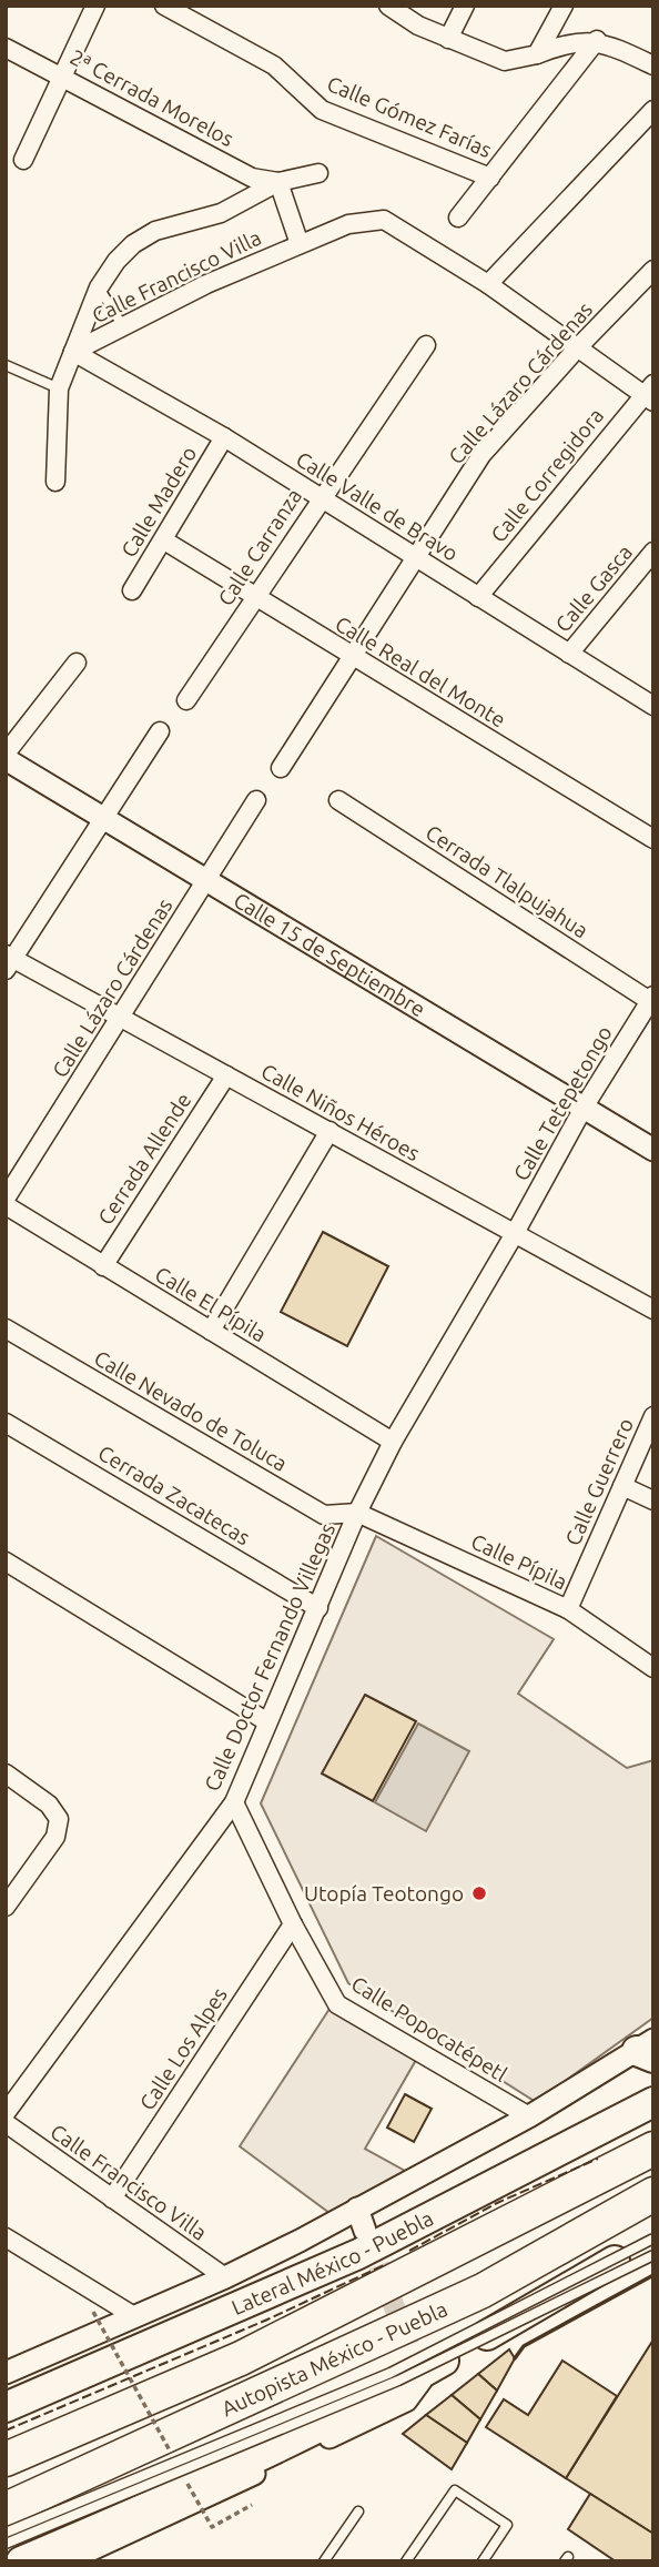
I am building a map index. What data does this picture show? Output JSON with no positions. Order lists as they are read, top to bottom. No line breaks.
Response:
{"streets":{"highway":["Lateral México - Puebla","Autopista México - Puebla"],"street":["2ª Cerrada Morelos","Calle Gómez Farías","Calle Francisco Villa","Calle Lázaro Cárdenas","Calle Corregidora","Calle Madero","Calle Valle de Bravo","Calle Carranza","Calle Gasca","Calle Real del Monte","Cerrada Tlalpujahua","Calle 15 de Septiembre","Calle Tetepetongo","Calle Niños Héroes","Cerrada Allende","Calle El Pípila","Calle Nevado de Toluca","Calle Guerrero","Cerrada Zacatecas","Calle Pípila","Calle Doctor Fernando Villegas","Calle Popocatépetl","Calle Los Alpes"]},"crossings":[["Calle Francisco Villa","Calle Lázaro Cárdenas"],["Calle Francisco Villa","Calle Corregidora"],["Calle Francisco Villa","Calle Valle de Bravo"],["Calle Francisco Villa","Calle Los Alpes"],["Calle Lázaro Cárdenas","Calle Valle de Bravo"],["Calle Lázaro Cárdenas","Calle Real del Monte"],["Calle Lázaro Cárdenas","Calle 15 de Septiembre"],["Calle Lázaro Cárdenas","Calle Niños Héroes"],["Calle Corregidora","Calle Valle de Bravo"],["Calle Madero","Calle Valle de Bravo"],["Calle Madero","Calle Real del Monte"],["Calle Valle de Bravo","Calle Carranza"],["Calle Valle de Bravo","Calle Gasca"],["Calle Carranza","Calle Real del Monte"],["Cerrada Tlalpujahua","Calle Tetepetongo"],["Calle 15 de Septiembre","Calle Tetepetongo"],["Calle Tetepetongo","Calle Niños Héroes"],["Calle Tetepetongo","Calle Doctor Fernando Villegas"],["Calle Niños Héroes","Cerrada Allende"],["Calle Niños Héroes","Calle Doctor Fernando Villegas"],["Cerrada Allende","Calle El Pípila"],["Calle El Pípila","Calle Doctor Fernando Villegas"],["Calle Nevado de Toluca","Calle Pípila"],["Calle Nevado de Toluca","Calle Doctor Fernando Villegas"],["Calle Guerrero","Calle Pípila"],["Cerrada Zacatecas","Calle Doctor Fernando Villegas"],["Calle Pípila","Calle Doctor Fernando Villegas"],["Calle Doctor Fernando Villegas","Calle Popocatépetl"],["Calle Popocatépetl","Calle Los Alpes"]],"places":["Utopía Teotongo"]}
